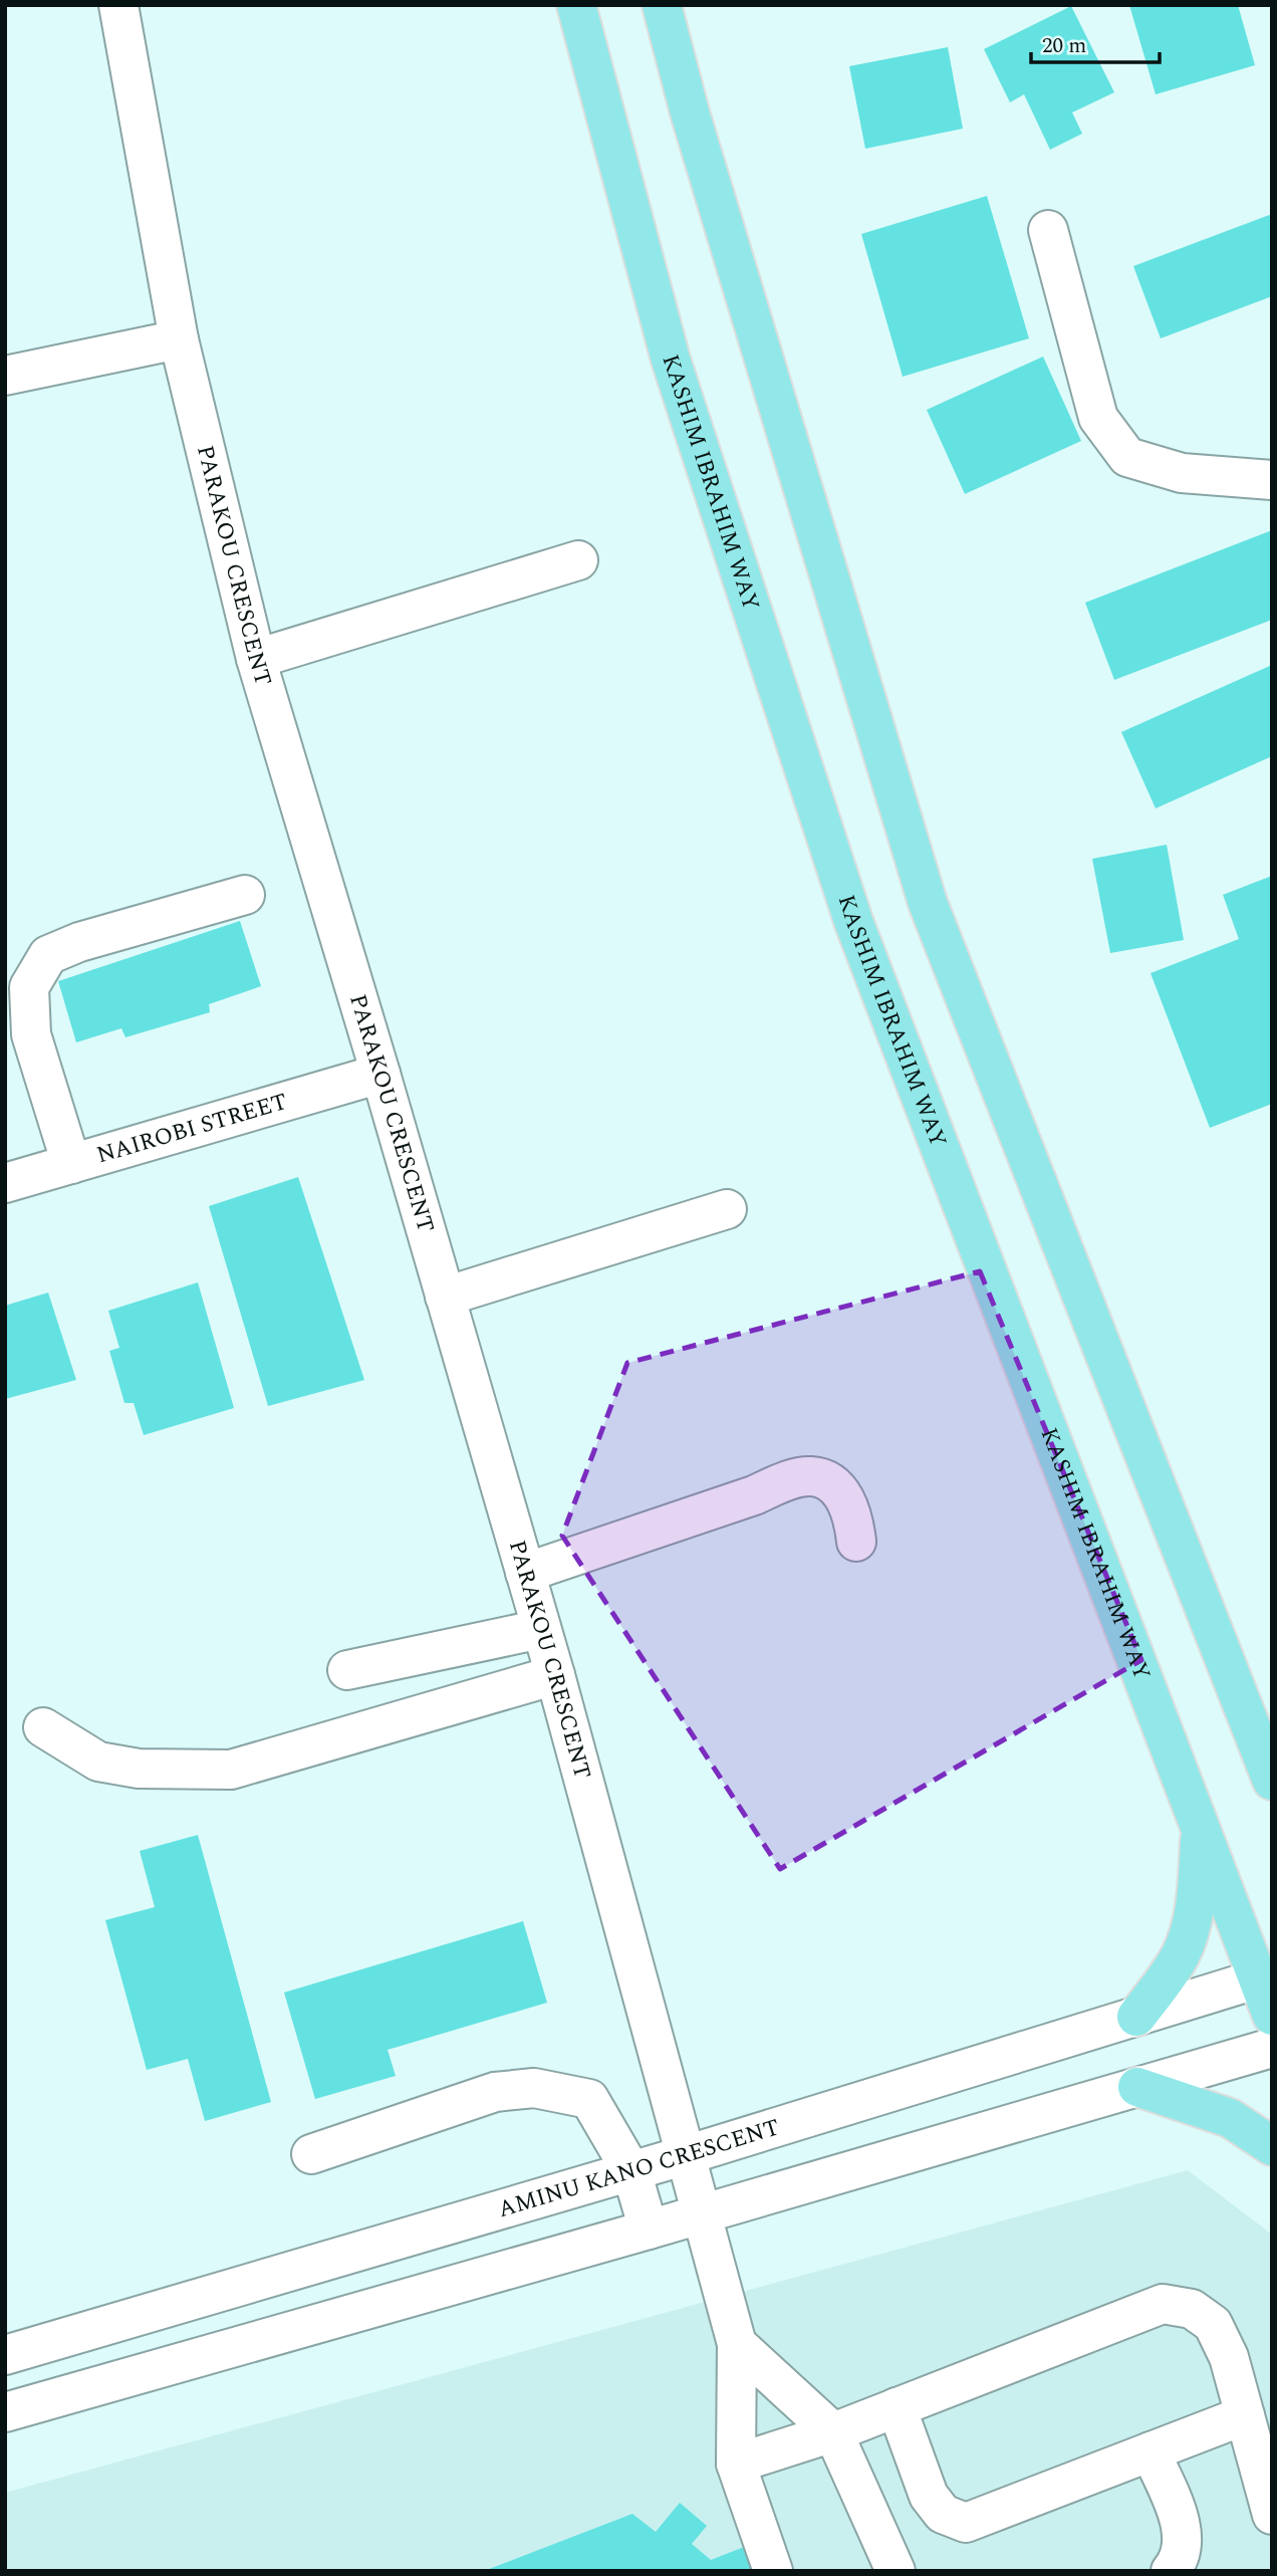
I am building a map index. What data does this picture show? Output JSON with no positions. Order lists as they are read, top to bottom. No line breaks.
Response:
{"streets":{"main road":["KASHIM IBRAHIM WAY"],"street":["PARAKOU CRESCENT","NAIROBI STREET","AMINU KANO CRESCENT"]},"crossings":[["KASHIM IBRAHIM WAY","AMINU KANO CRESCENT"],["PARAKOU CRESCENT","NAIROBI STREET"],["PARAKOU CRESCENT","AMINU KANO CRESCENT"]],"scale_bar":"20 m"}
